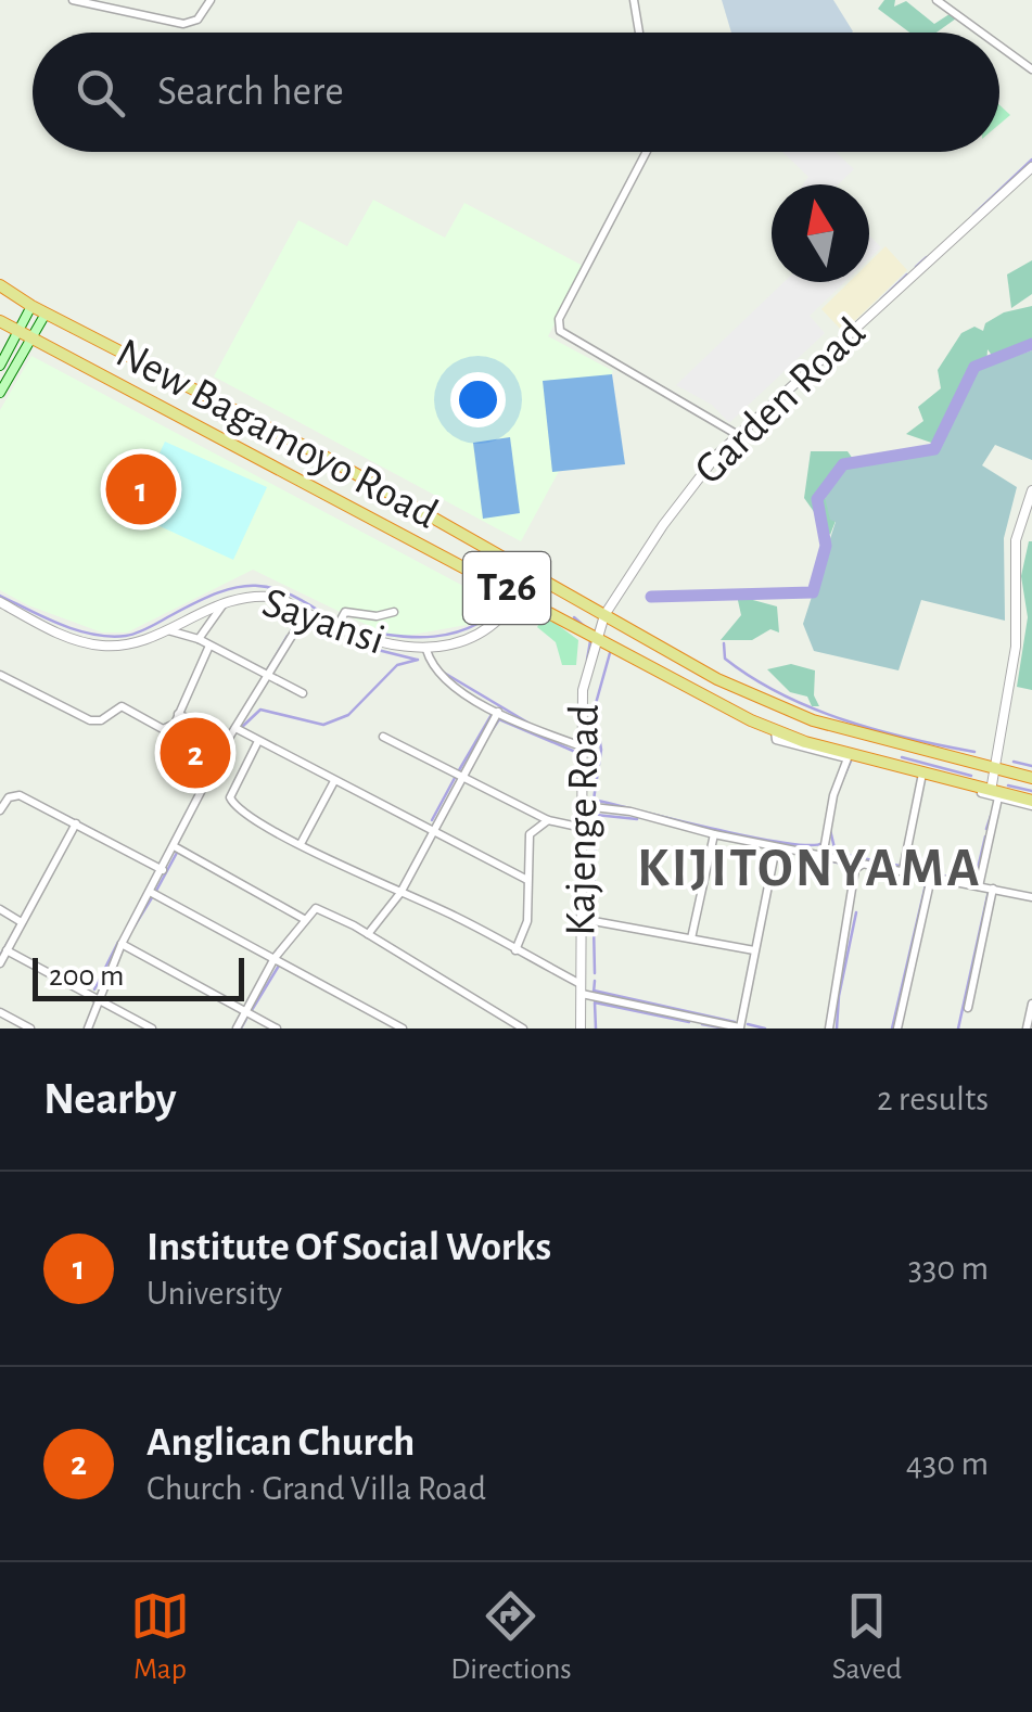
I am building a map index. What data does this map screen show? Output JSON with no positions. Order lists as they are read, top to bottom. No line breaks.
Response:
{"streets":{"highway":["New Bagamoyo Road","T26"],"street":["Garden Road","Sayansi","Kajenge Road"]},"crossings":[["Garden Road","New Bagamoyo Road"],["Garden Road","Kajenge Road"],["New Bagamoyo Road","Sayansi"],["New Bagamoyo Road","Kajenge Road"]],"districts":["KIJITONYAMA"],"scale_bar":"200 m","north":"top","page":{"search":"Search here","pins":["1","2"],"scale":"200 m","heading":["Nearby","2 results"],"list":[{"mark":"1","name":"Institute Of Social Works","note":"University","value":"330 m"},{"mark":"2","name":"Anglican Church","note":"Church · Grand Villa Road","value":"430 m"}],"nav":["Map","Directions","Saved"]}}
